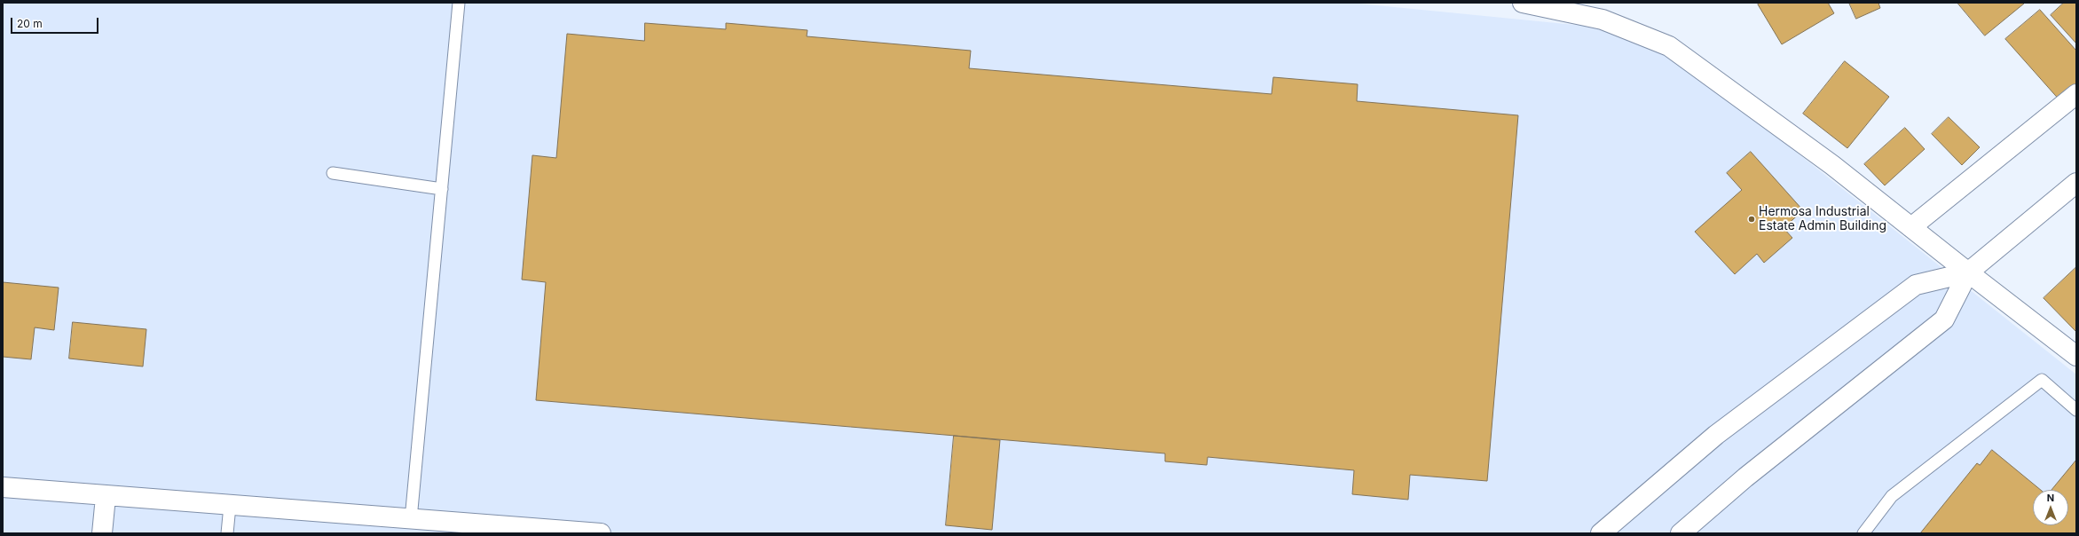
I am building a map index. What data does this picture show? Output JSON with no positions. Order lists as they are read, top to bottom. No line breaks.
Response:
{"places":["Hermosa Industrial Estate Admin Building"],"scale_bar":"20 m","north":"top"}
